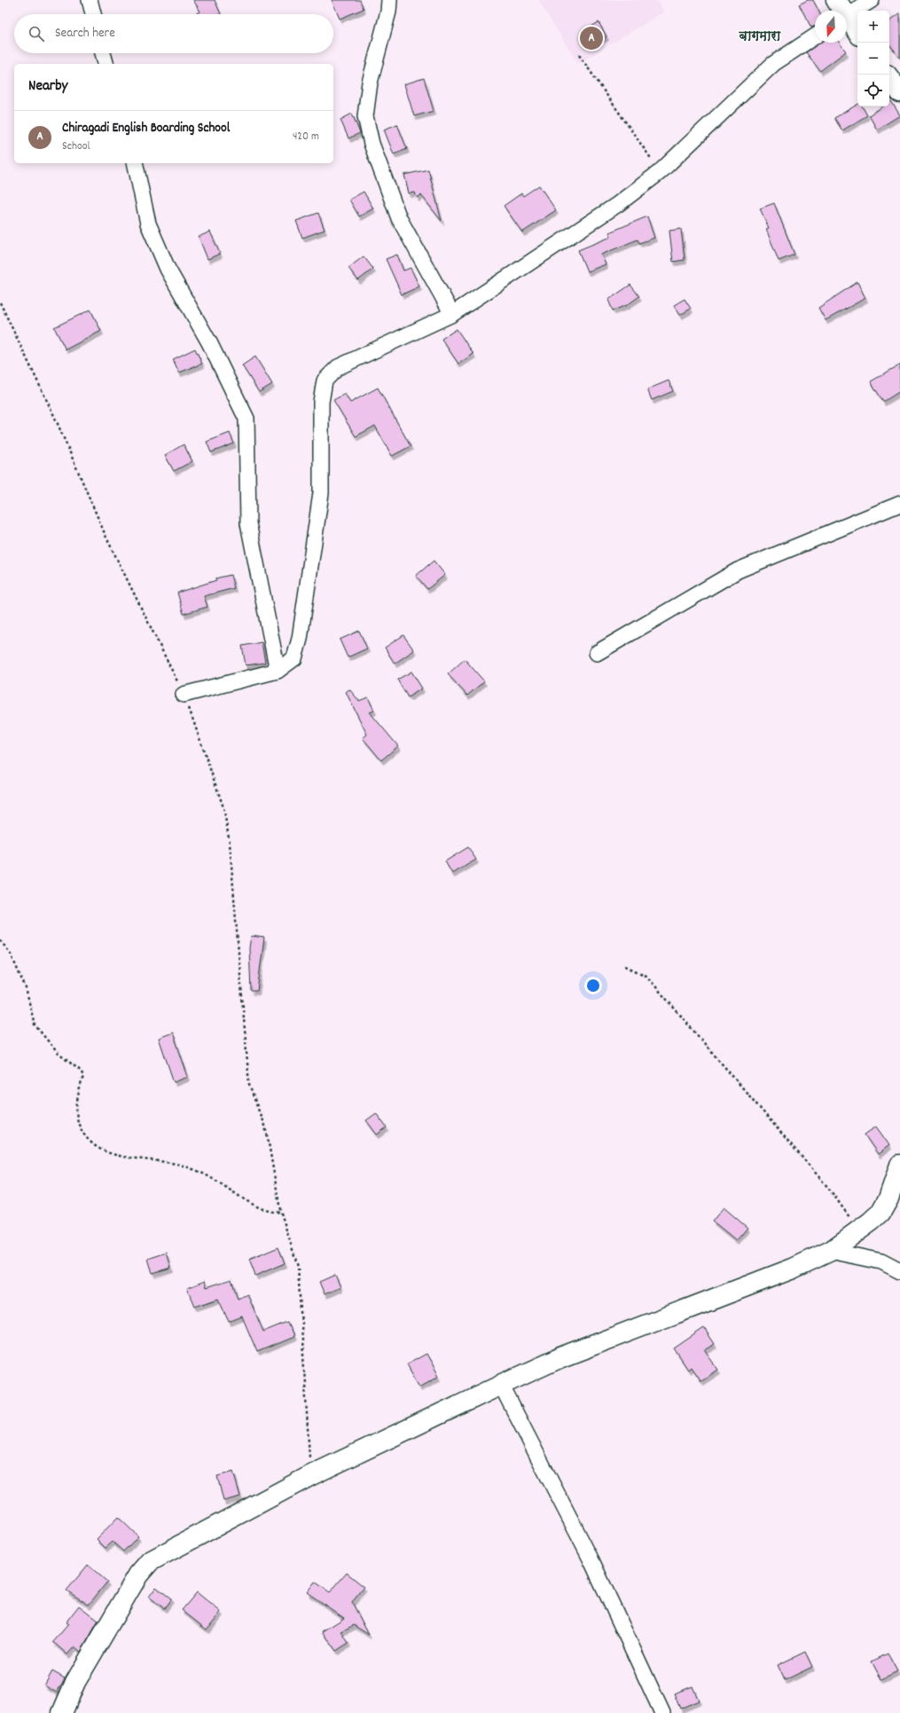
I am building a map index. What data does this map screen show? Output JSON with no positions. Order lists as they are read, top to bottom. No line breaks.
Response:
{"districts":["बागमारा"],"north":"bottom","page":{"map_buttons":["+","−"],"search":"Search here","pins":"A","heading":"Nearby","list":[{"mark":"A","name":"Chiragadi English Boarding School","note":"School","value":"420 m"}]}}
